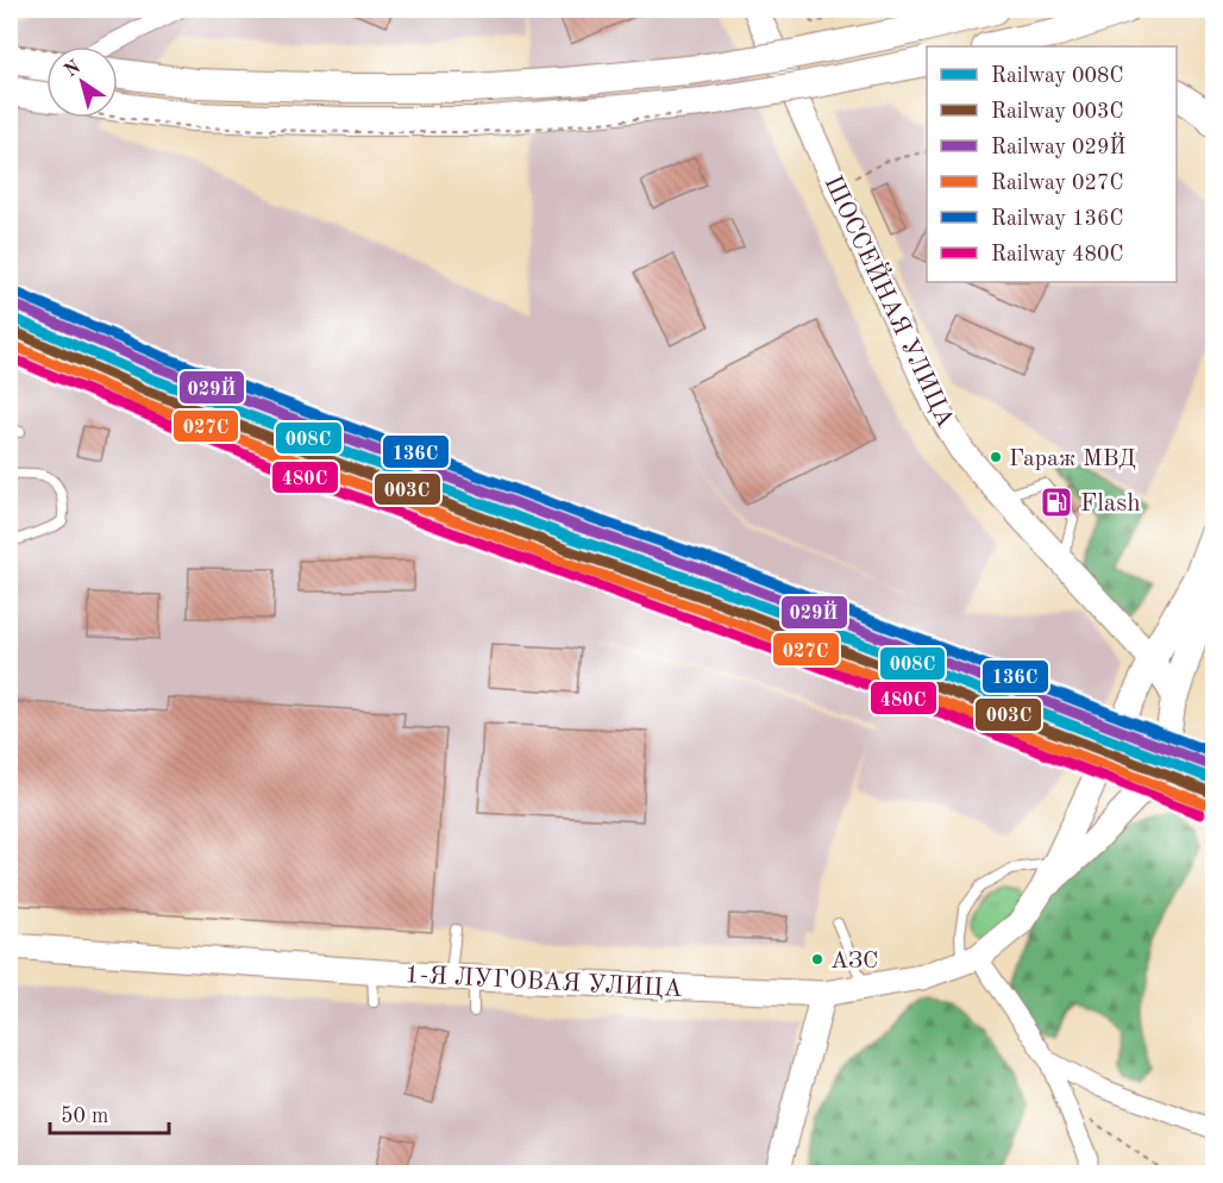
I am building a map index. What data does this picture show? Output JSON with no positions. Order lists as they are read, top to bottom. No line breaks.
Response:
{"streets":{"main road":["ШОССЕЙНАЯ УЛИЦА","1-Я ЛУГОВАЯ УЛИЦА"]},"places":{"other":["Гараж МВД","АЗС"],"fuel station":["Flash"]},"lines":["rail line 136С","rail line 029Й","rail line 008С","rail line 003С","rail line 027С","rail line 480С"],"legend":["Railway 008С","Railway 003С","Railway 029Й","Railway 027С","Railway 136С","Railway 480С"],"scale_bar":"50 m","north":"top left"}
